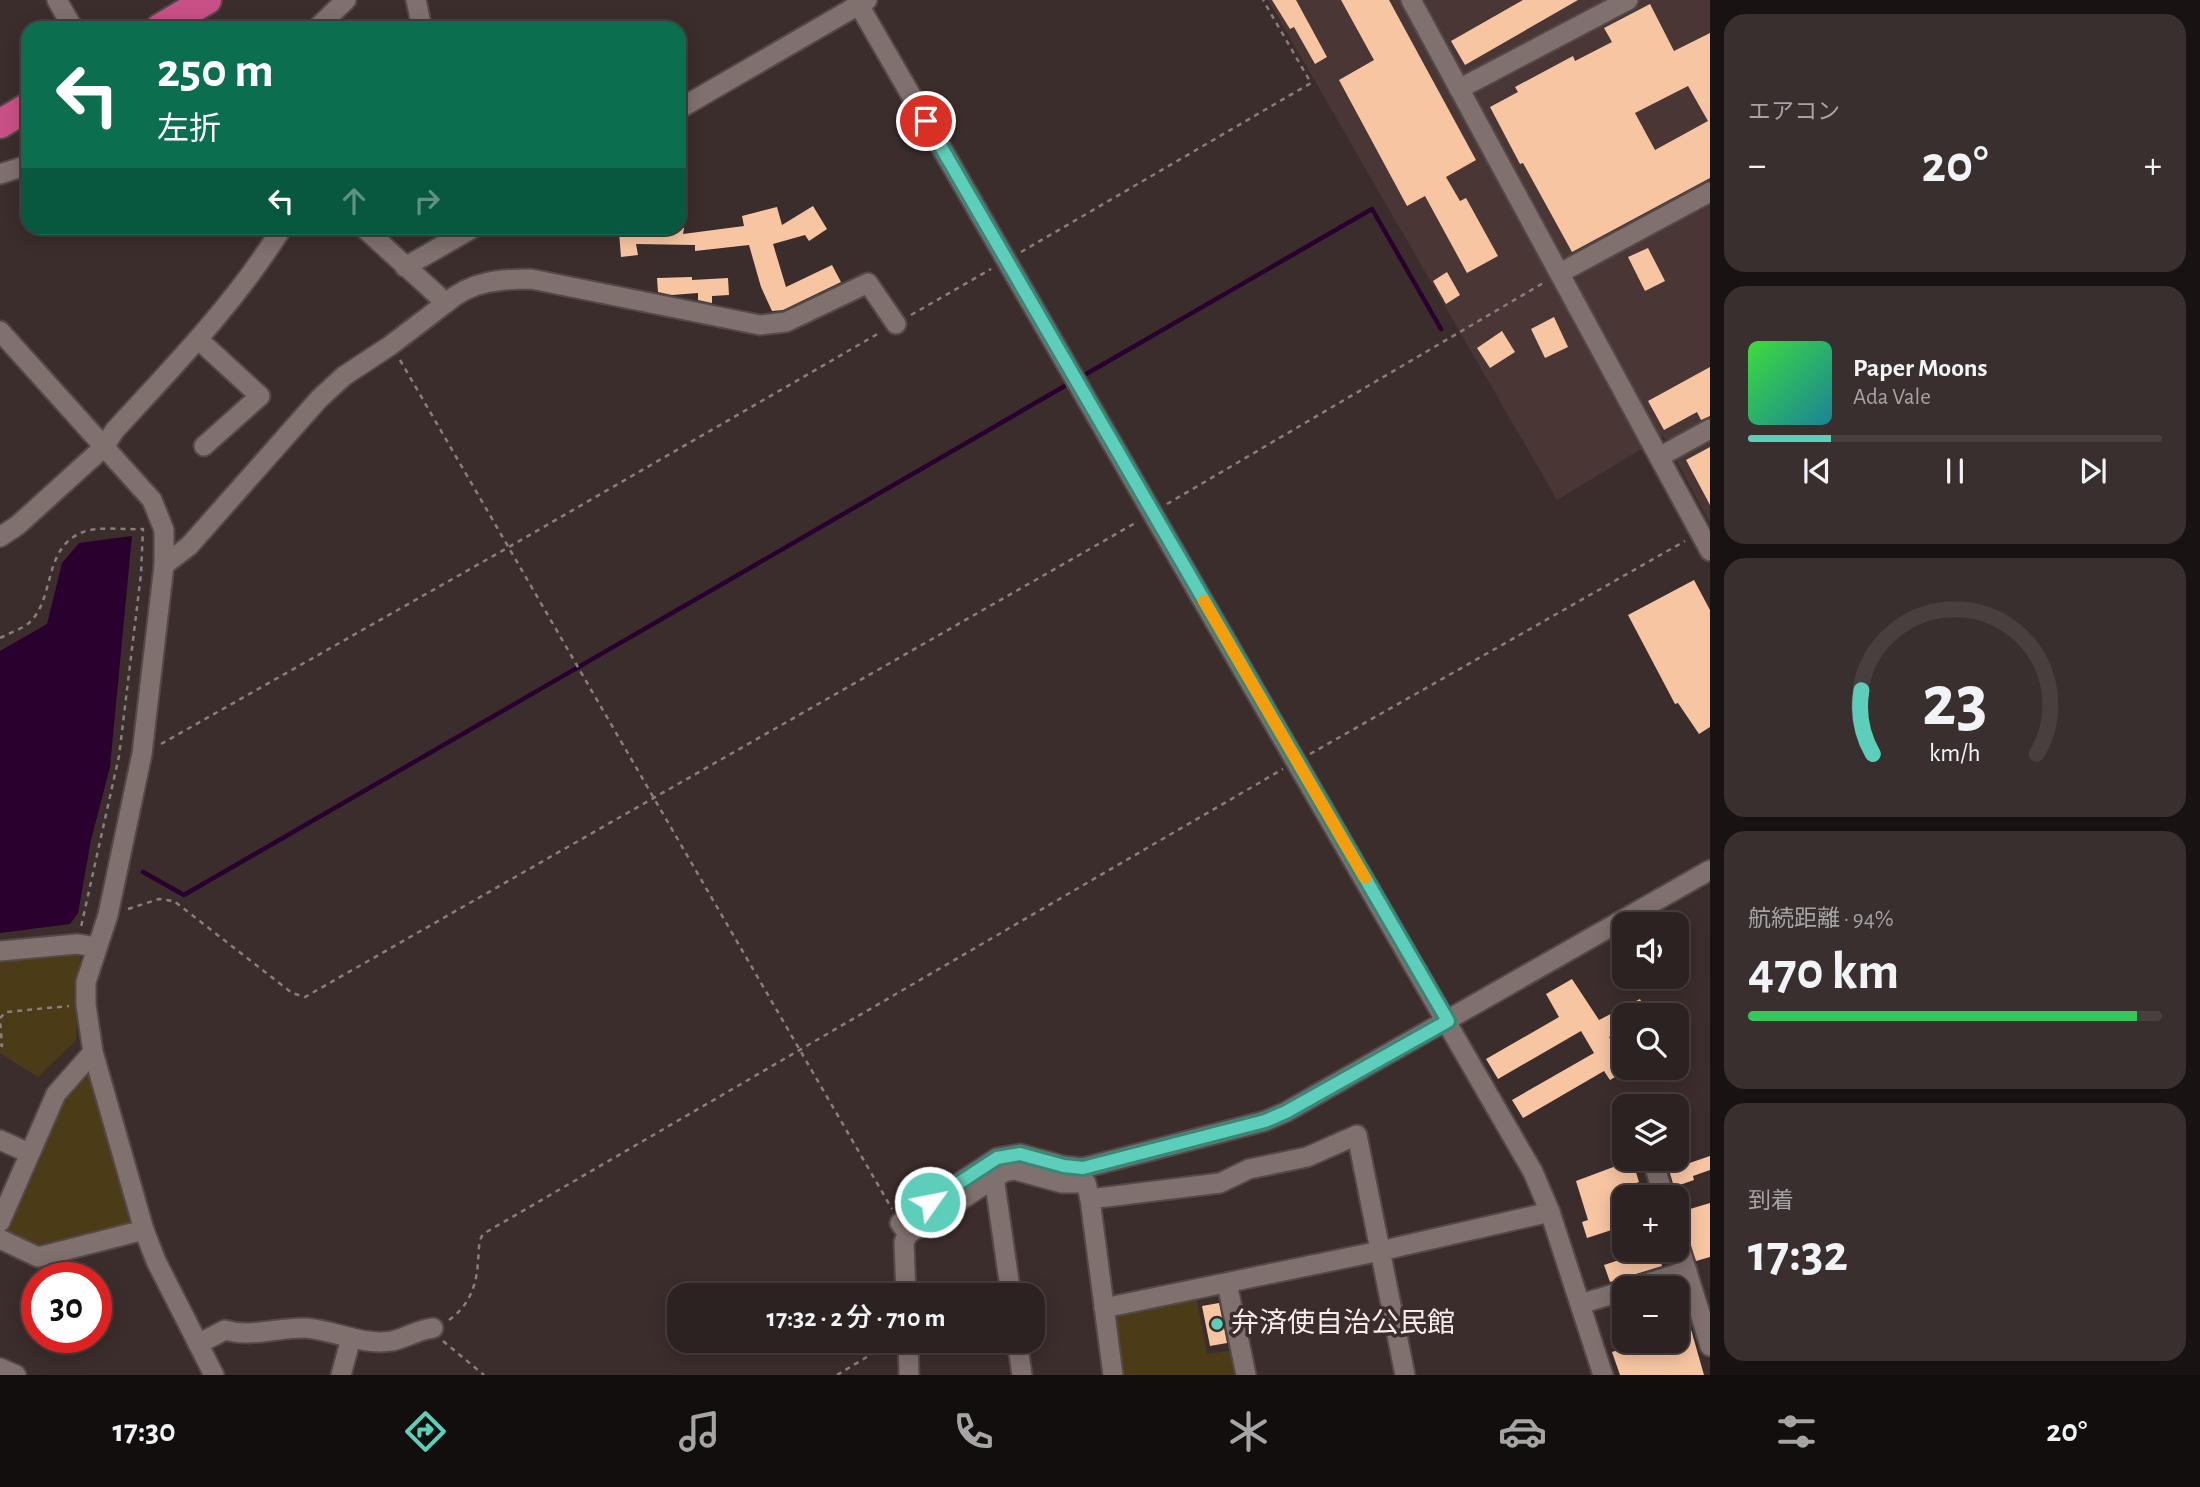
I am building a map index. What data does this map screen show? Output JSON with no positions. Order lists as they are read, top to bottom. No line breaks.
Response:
{"places":["弁済使自治公民館"],"page":{"tile":["エアコン",["航続距離 · 94%","470 km"],["到着","17:32"]],"turn":["250 m","左折"],"heat":["−","20°","+"],"song":["Paper Moons","Ada Vale"],"map_buttons":["+","−"],"limit":"30","trip":"17:32 · 2 分 · 710 m","tabs":["17:30","20°"],"gauge":["23","km/h"]}}
